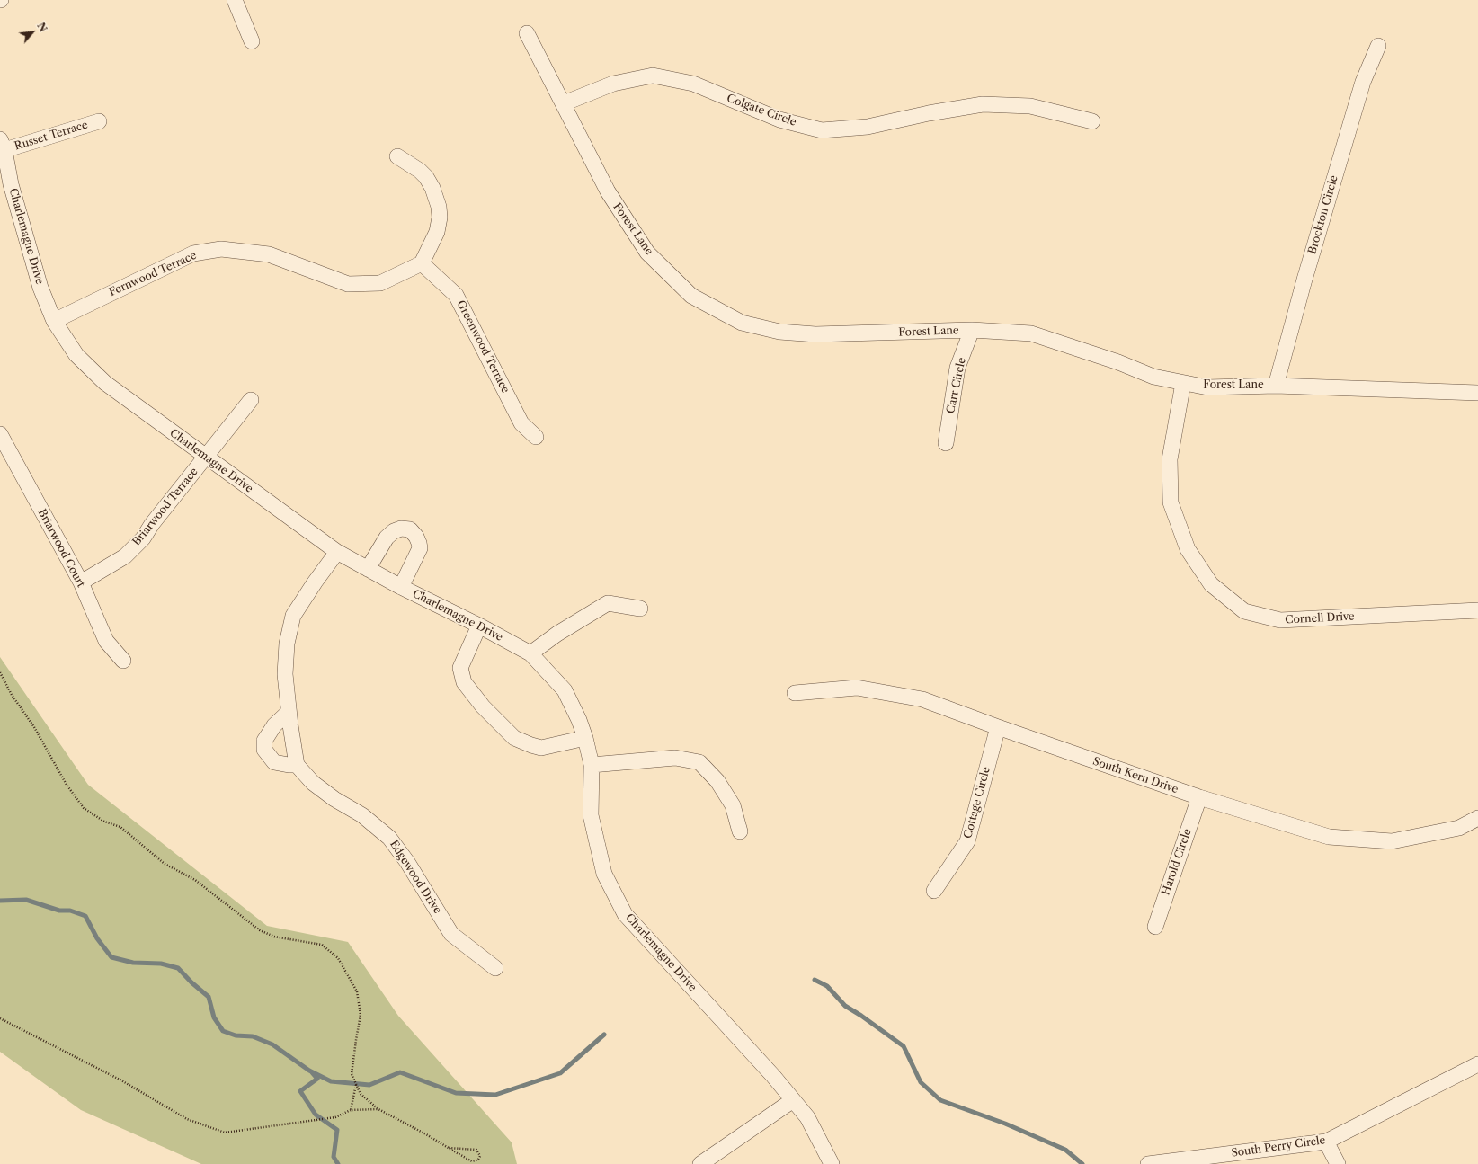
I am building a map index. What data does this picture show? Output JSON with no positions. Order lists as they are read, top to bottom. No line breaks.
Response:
{"streets":{"street":["Colgate Circle","Russet Terrace","Brockton Circle","Forest Lane","Charlemagne Drive","Fernwood Terrace","Greenwood Terrace","Carr Circle","Briarwood Terrace","Briarwood Court","Cornell Drive","South Kern Drive","Cottage Circle","Harold Circle","Edgewood Drive","South Perry Circle"]},"crossings":[["Colgate Circle","Forest Lane"],["Russet Terrace","Charlemagne Drive"],["Brockton Circle","Forest Lane"],["Forest Lane","Carr Circle"],["Forest Lane","Cornell Drive"],["Charlemagne Drive","Fernwood Terrace"],["Charlemagne Drive","Briarwood Terrace"],["Fernwood Terrace","Greenwood Terrace"],["Briarwood Terrace","Briarwood Court"],["South Kern Drive","Cottage Circle"],["South Kern Drive","Harold Circle"]],"north":"top right"}
